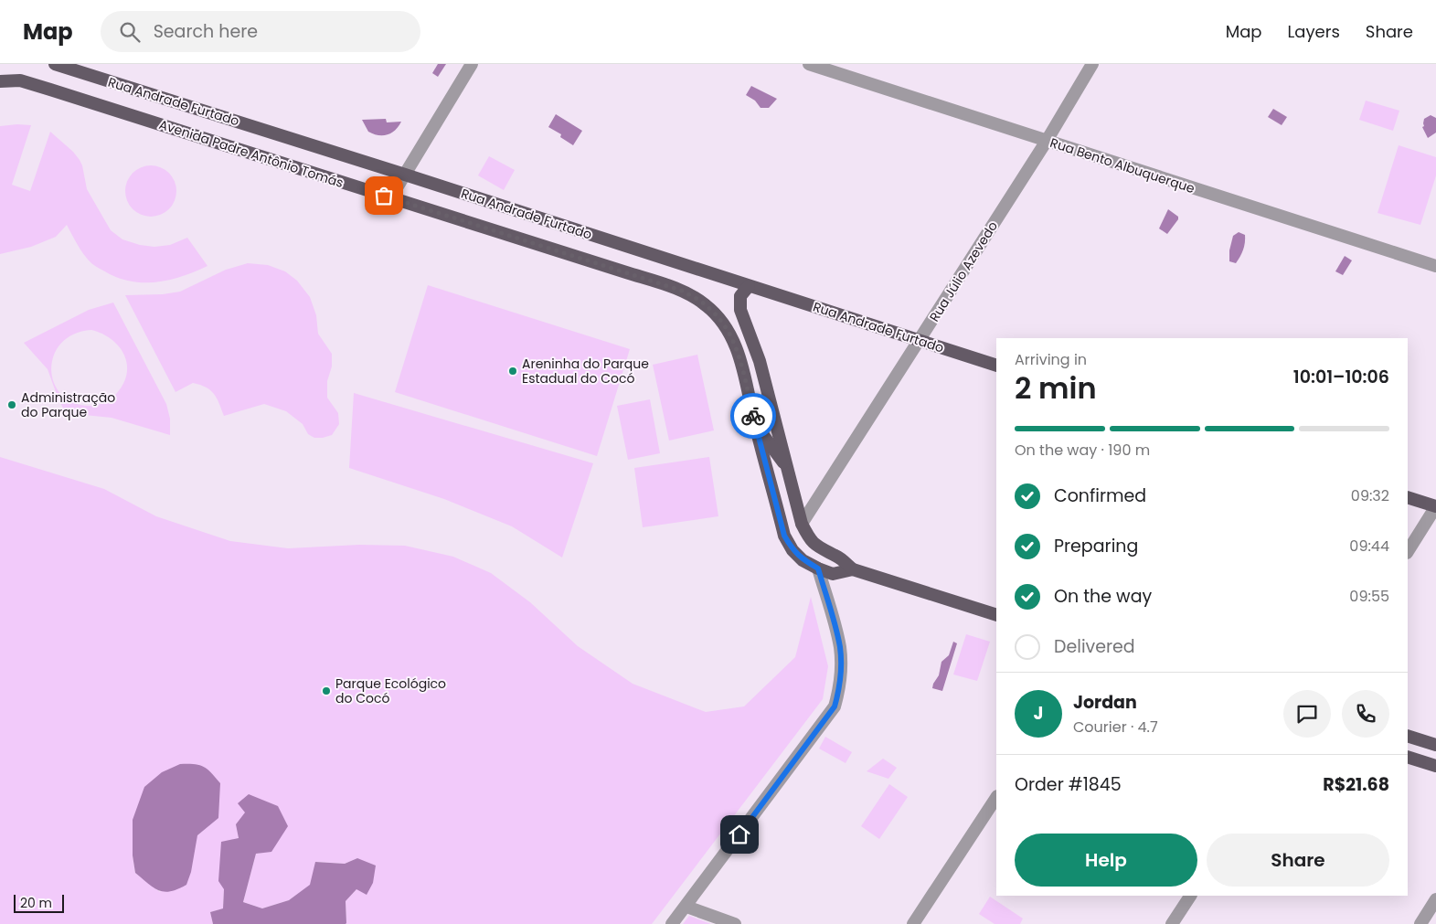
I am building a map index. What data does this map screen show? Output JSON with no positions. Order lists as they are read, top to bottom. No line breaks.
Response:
{"streets":{"main road":["Rua Andrade Furtado","Avenida Padre Antônio Tomás"],"street":["Rua Bento Albuquerque","Rua Júlio Azevedo"]},"crossings":[["Rua Andrade Furtado","Avenida Padre Antônio Tomás"],["Rua Andrade Furtado","Rua Júlio Azevedo"],["Avenida Padre Antônio Tomás","Rua Júlio Azevedo"],["Rua Bento Albuquerque","Rua Júlio Azevedo"]],"places":["Areninha do Parque Estadual do Cocó","Administração do Parque","Parque Ecológico do Cocó"],"scale_bar":"20 m","page":{"header":"Map","search":"Search here","nav":["Map","Layers","Share"],"heading":["2 min","Arriving in","10:01–10:06"],"panel":["Jordan","Courier · 4.7","Order #1845","R$21.68"],"bar":"On the way · 190 m","list":[["Confirmed","09:32"],["Preparing","09:44"],["On the way","09:55"],"Delivered"],"round":"J","buttons":["Help","Share"],"scale":"20 m"}}
